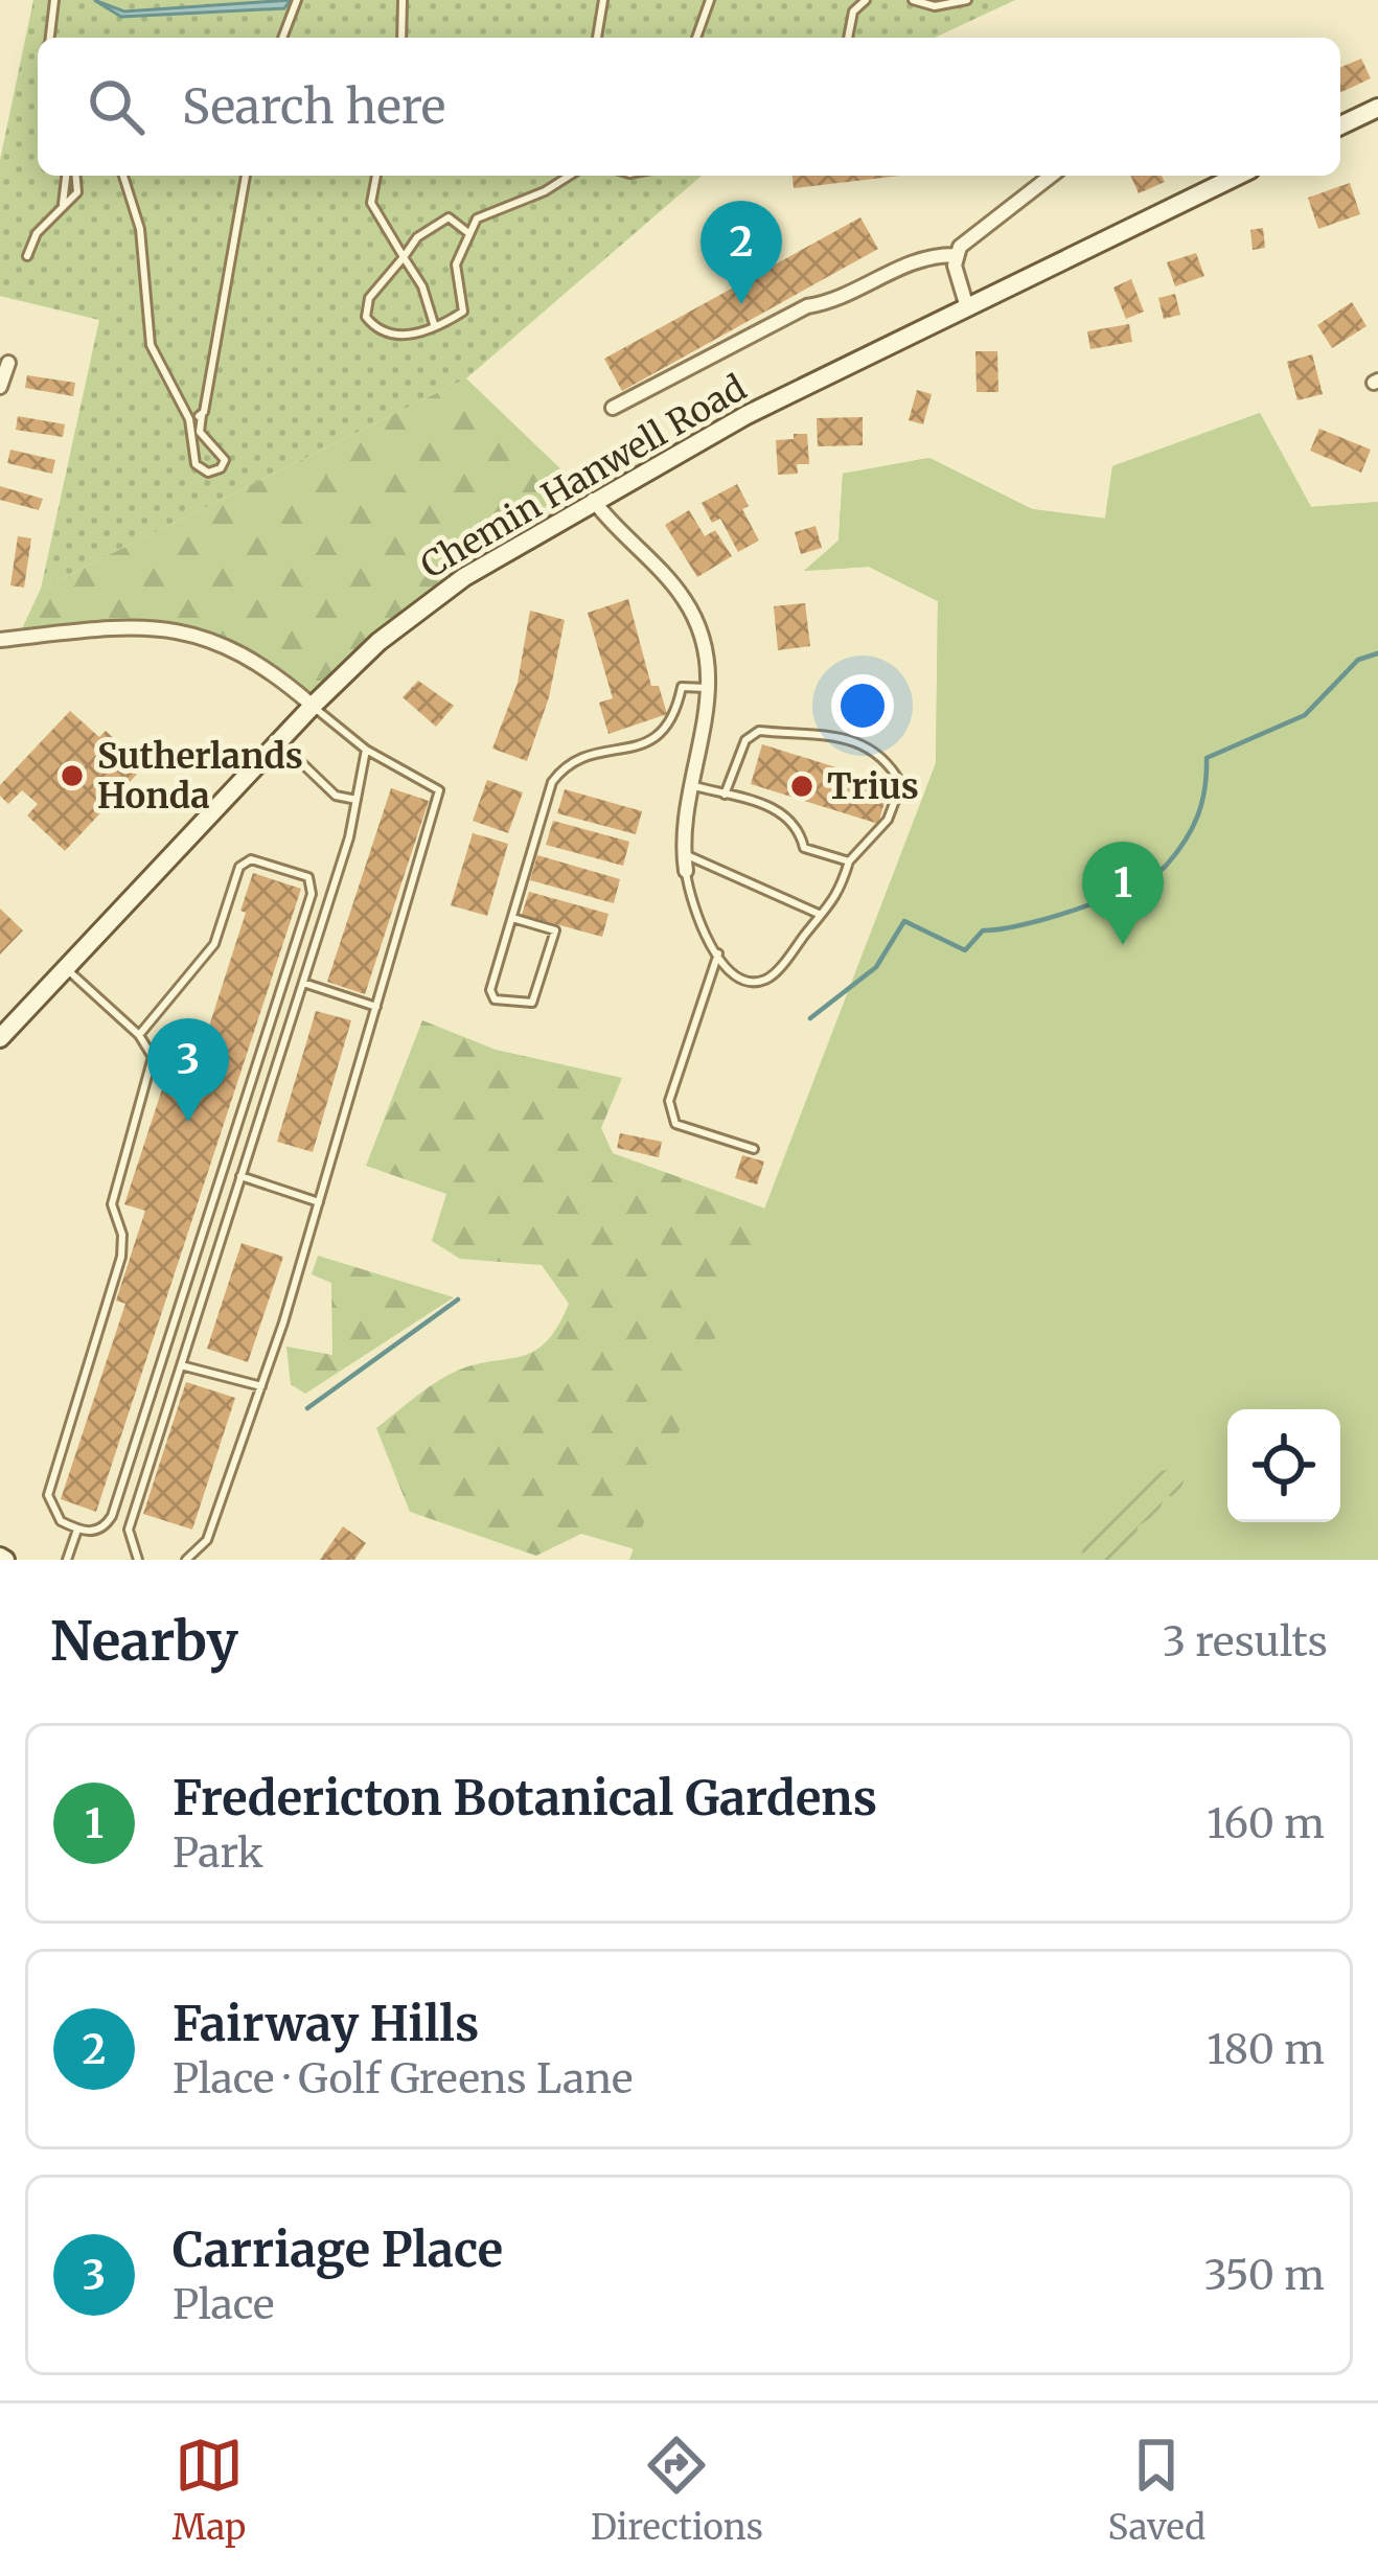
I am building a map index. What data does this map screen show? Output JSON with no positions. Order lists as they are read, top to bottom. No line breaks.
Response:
{"streets":{"main road":["Chemin Hanwell Road"]},"places":["Sutherlands Honda","Trius"],"page":{"search":"Search here","pins":["2","1","3"],"heading":["Nearby","3 results"],"list":[{"mark":"1","name":"Fredericton Botanical Gardens","note":"Park","value":"160 m"},{"mark":"2","name":"Fairway Hills","note":"Place · Golf Greens Lane","value":"180 m"},{"mark":"3","name":"Carriage Place","note":"Place","value":"350 m"}],"nav":["Map","Directions","Saved"]}}
